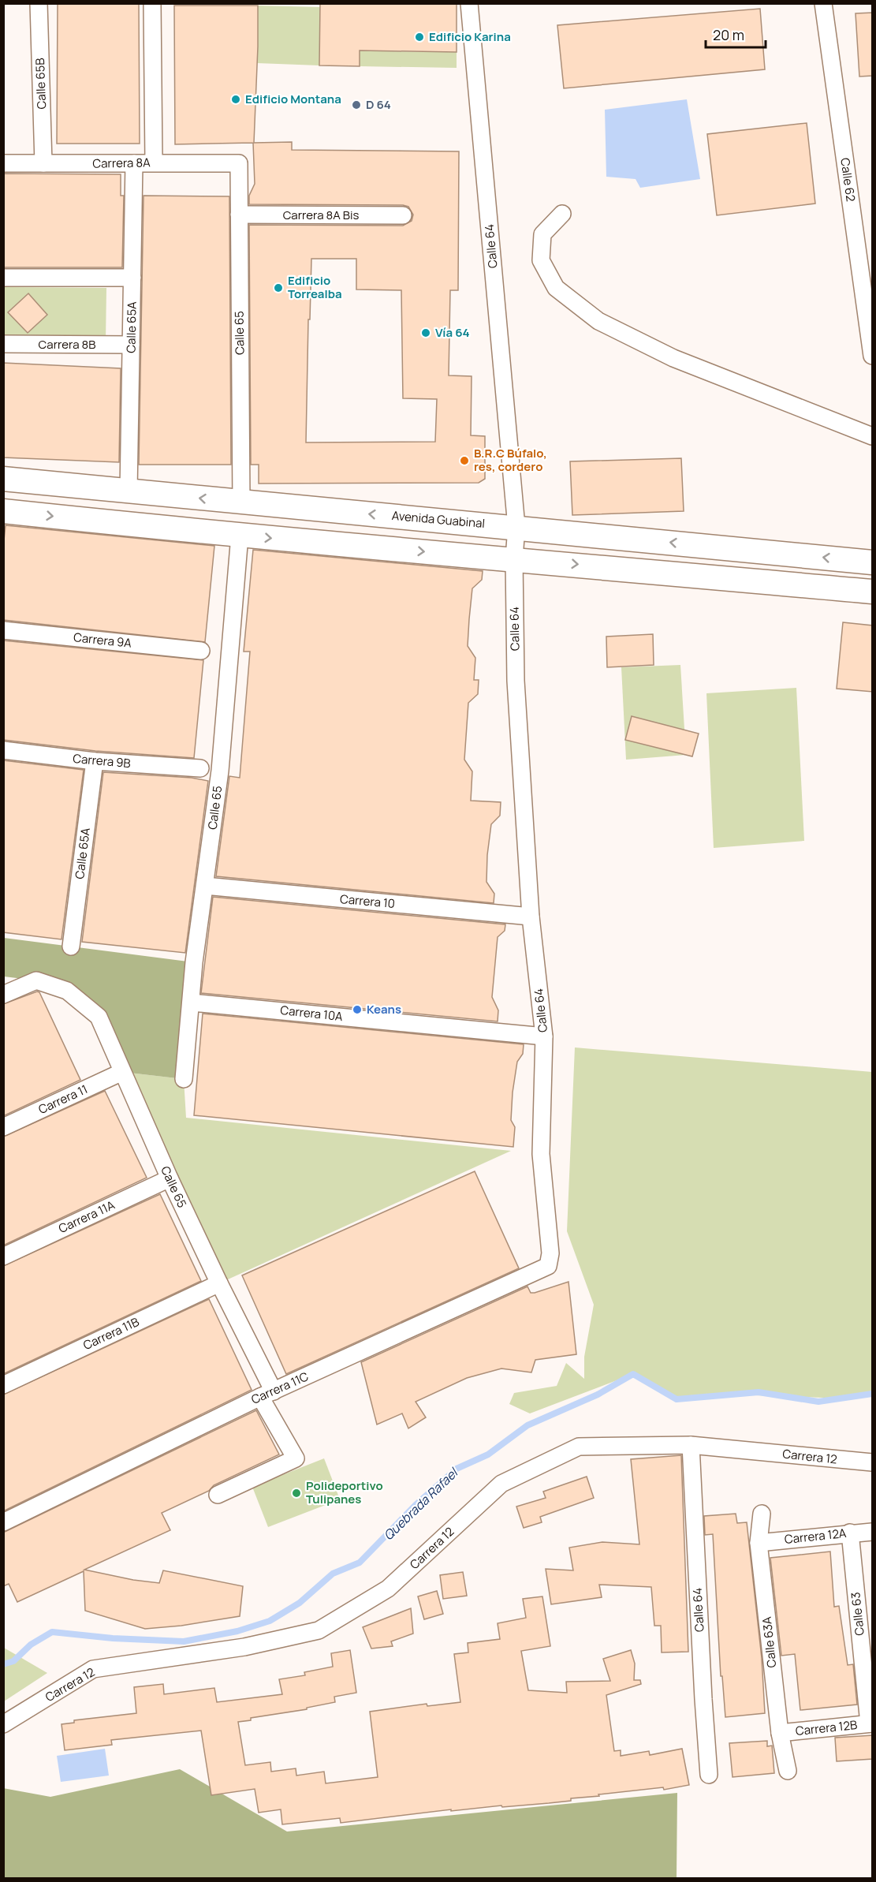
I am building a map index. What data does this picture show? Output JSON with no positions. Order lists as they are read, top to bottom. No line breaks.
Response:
{"streets":{"main road":["Avenida Guabinal"],"street":["Calle 65B","Carrera 8A","Calle 62","Carrera 8A Bis","Calle 64","Calle 65A","Calle 65","Carrera 8B","Carrera 9A","Carrera 9B","Carrera 10","Carrera 10A","Carrera 11","Carrera 11A","Carrera 11B","Carrera 11C","Carrera 12","Carrera 12A","Calle 63","Calle 63A","Carrera 12B"]},"crossings":[["Calle 65B","Carrera 8A"],["Carrera 8A","Calle 65A"],["Carrera 8A","Calle 65"],["Carrera 8A Bis","Calle 65"],["Calle 64","Avenida Guabinal"],["Calle 64","Carrera 10"],["Calle 64","Carrera 10A"],["Calle 64","Carrera 11C"],["Calle 64","Carrera 12"],["Calle 65A","Carrera 8B"],["Calle 65A","Avenida Guabinal"],["Calle 65A","Carrera 9B"],["Calle 65","Avenida Guabinal"],["Calle 65","Carrera 10"],["Calle 65","Carrera 10A"],["Calle 65","Carrera 11"],["Calle 65","Carrera 11A"],["Calle 65","Carrera 11B"],["Calle 65","Carrera 11C"],["Carrera 12A","Calle 63"],["Carrera 12A","Calle 63A"],["Calle 63","Carrera 12B"],["Calle 63A","Carrera 12B"]],"water":["Quebrada Rafael"],"places":["Edificio Karina","Edificio Montana","D 64","Edificio Torrealba","Vía 64","B.R.C Búfalo, res, cordero","Keans","Polideportivo Tulipanes"],"scale_bar":"20 m"}
